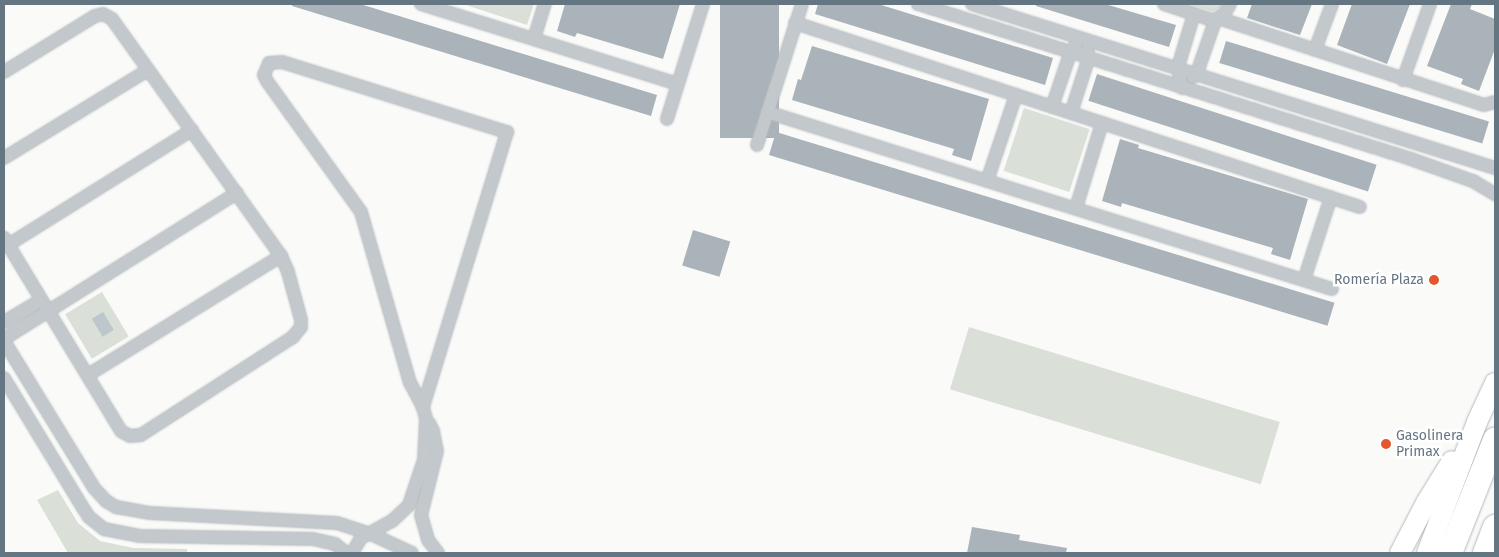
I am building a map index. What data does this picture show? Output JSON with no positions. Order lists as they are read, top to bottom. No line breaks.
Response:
{"places":["Romería Plaza","Gasolinera Primax"]}
